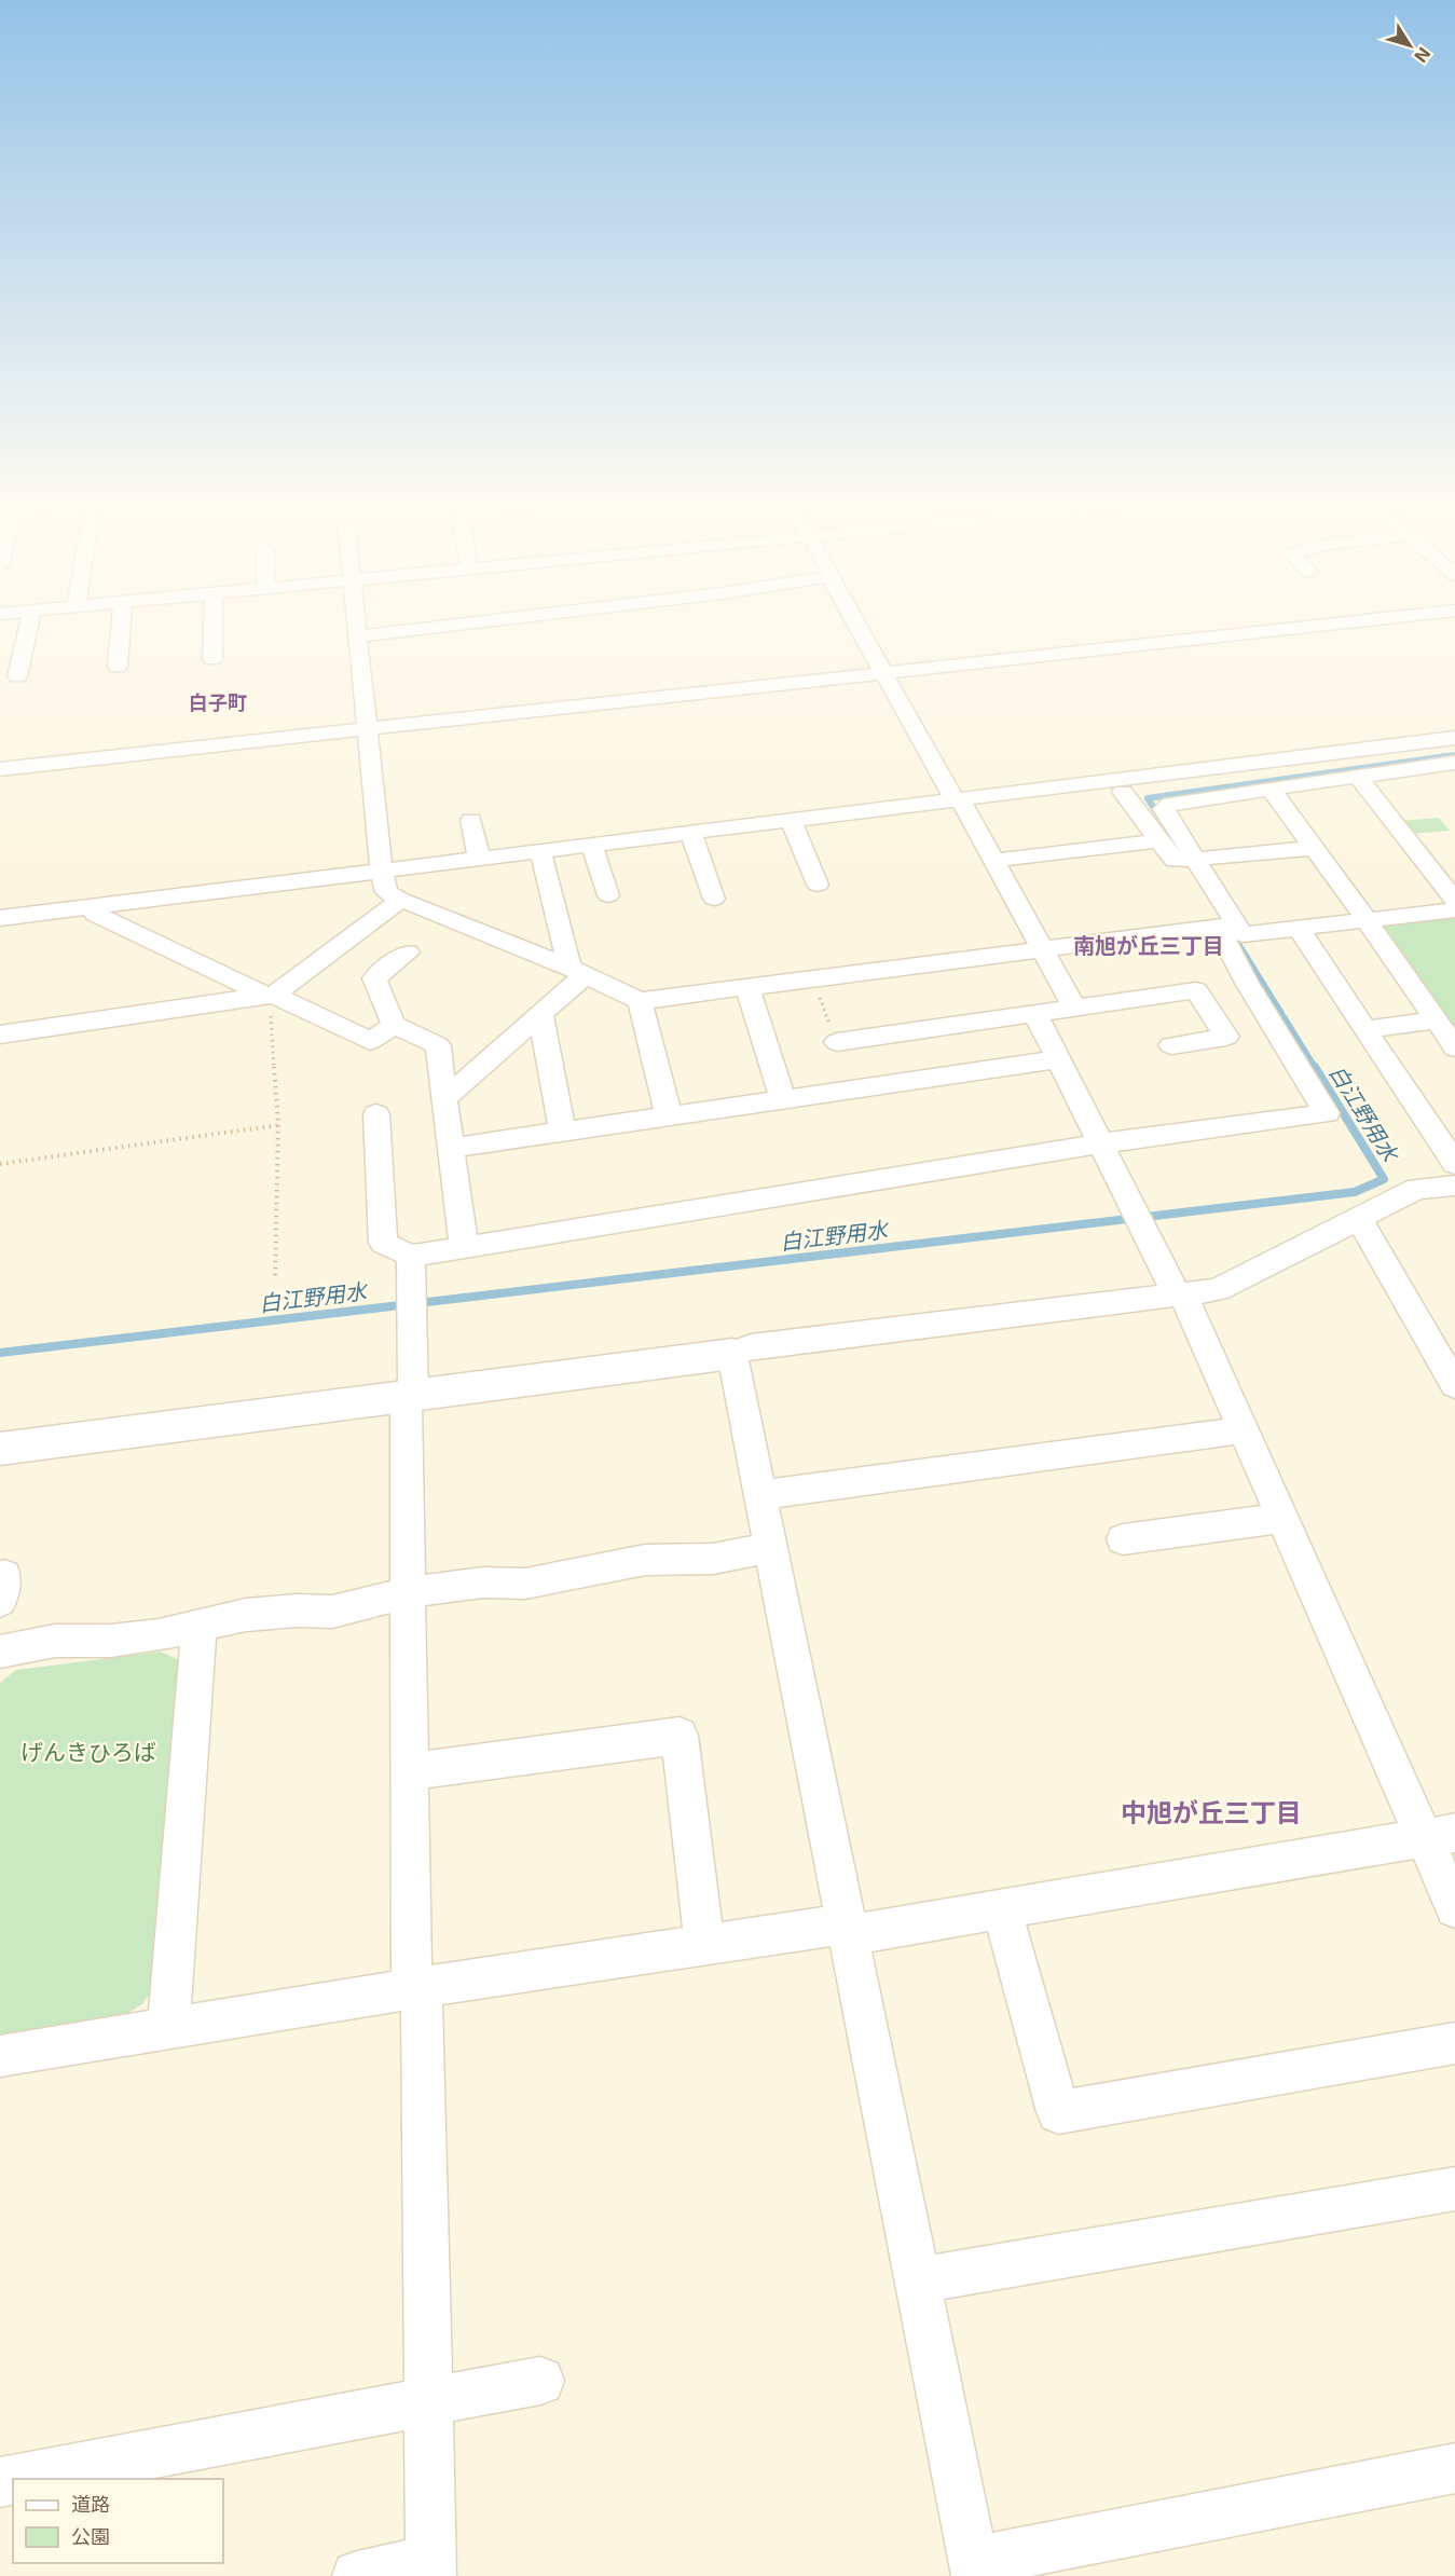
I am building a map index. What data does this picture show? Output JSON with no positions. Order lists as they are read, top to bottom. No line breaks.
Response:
{"districts":["白子町","南旭が丘三丁目","中旭が丘三丁目"],"water":["白江野用水"],"parks":["げんきひろば"],"legend":["道路","公園"],"north":"bottom right"}
